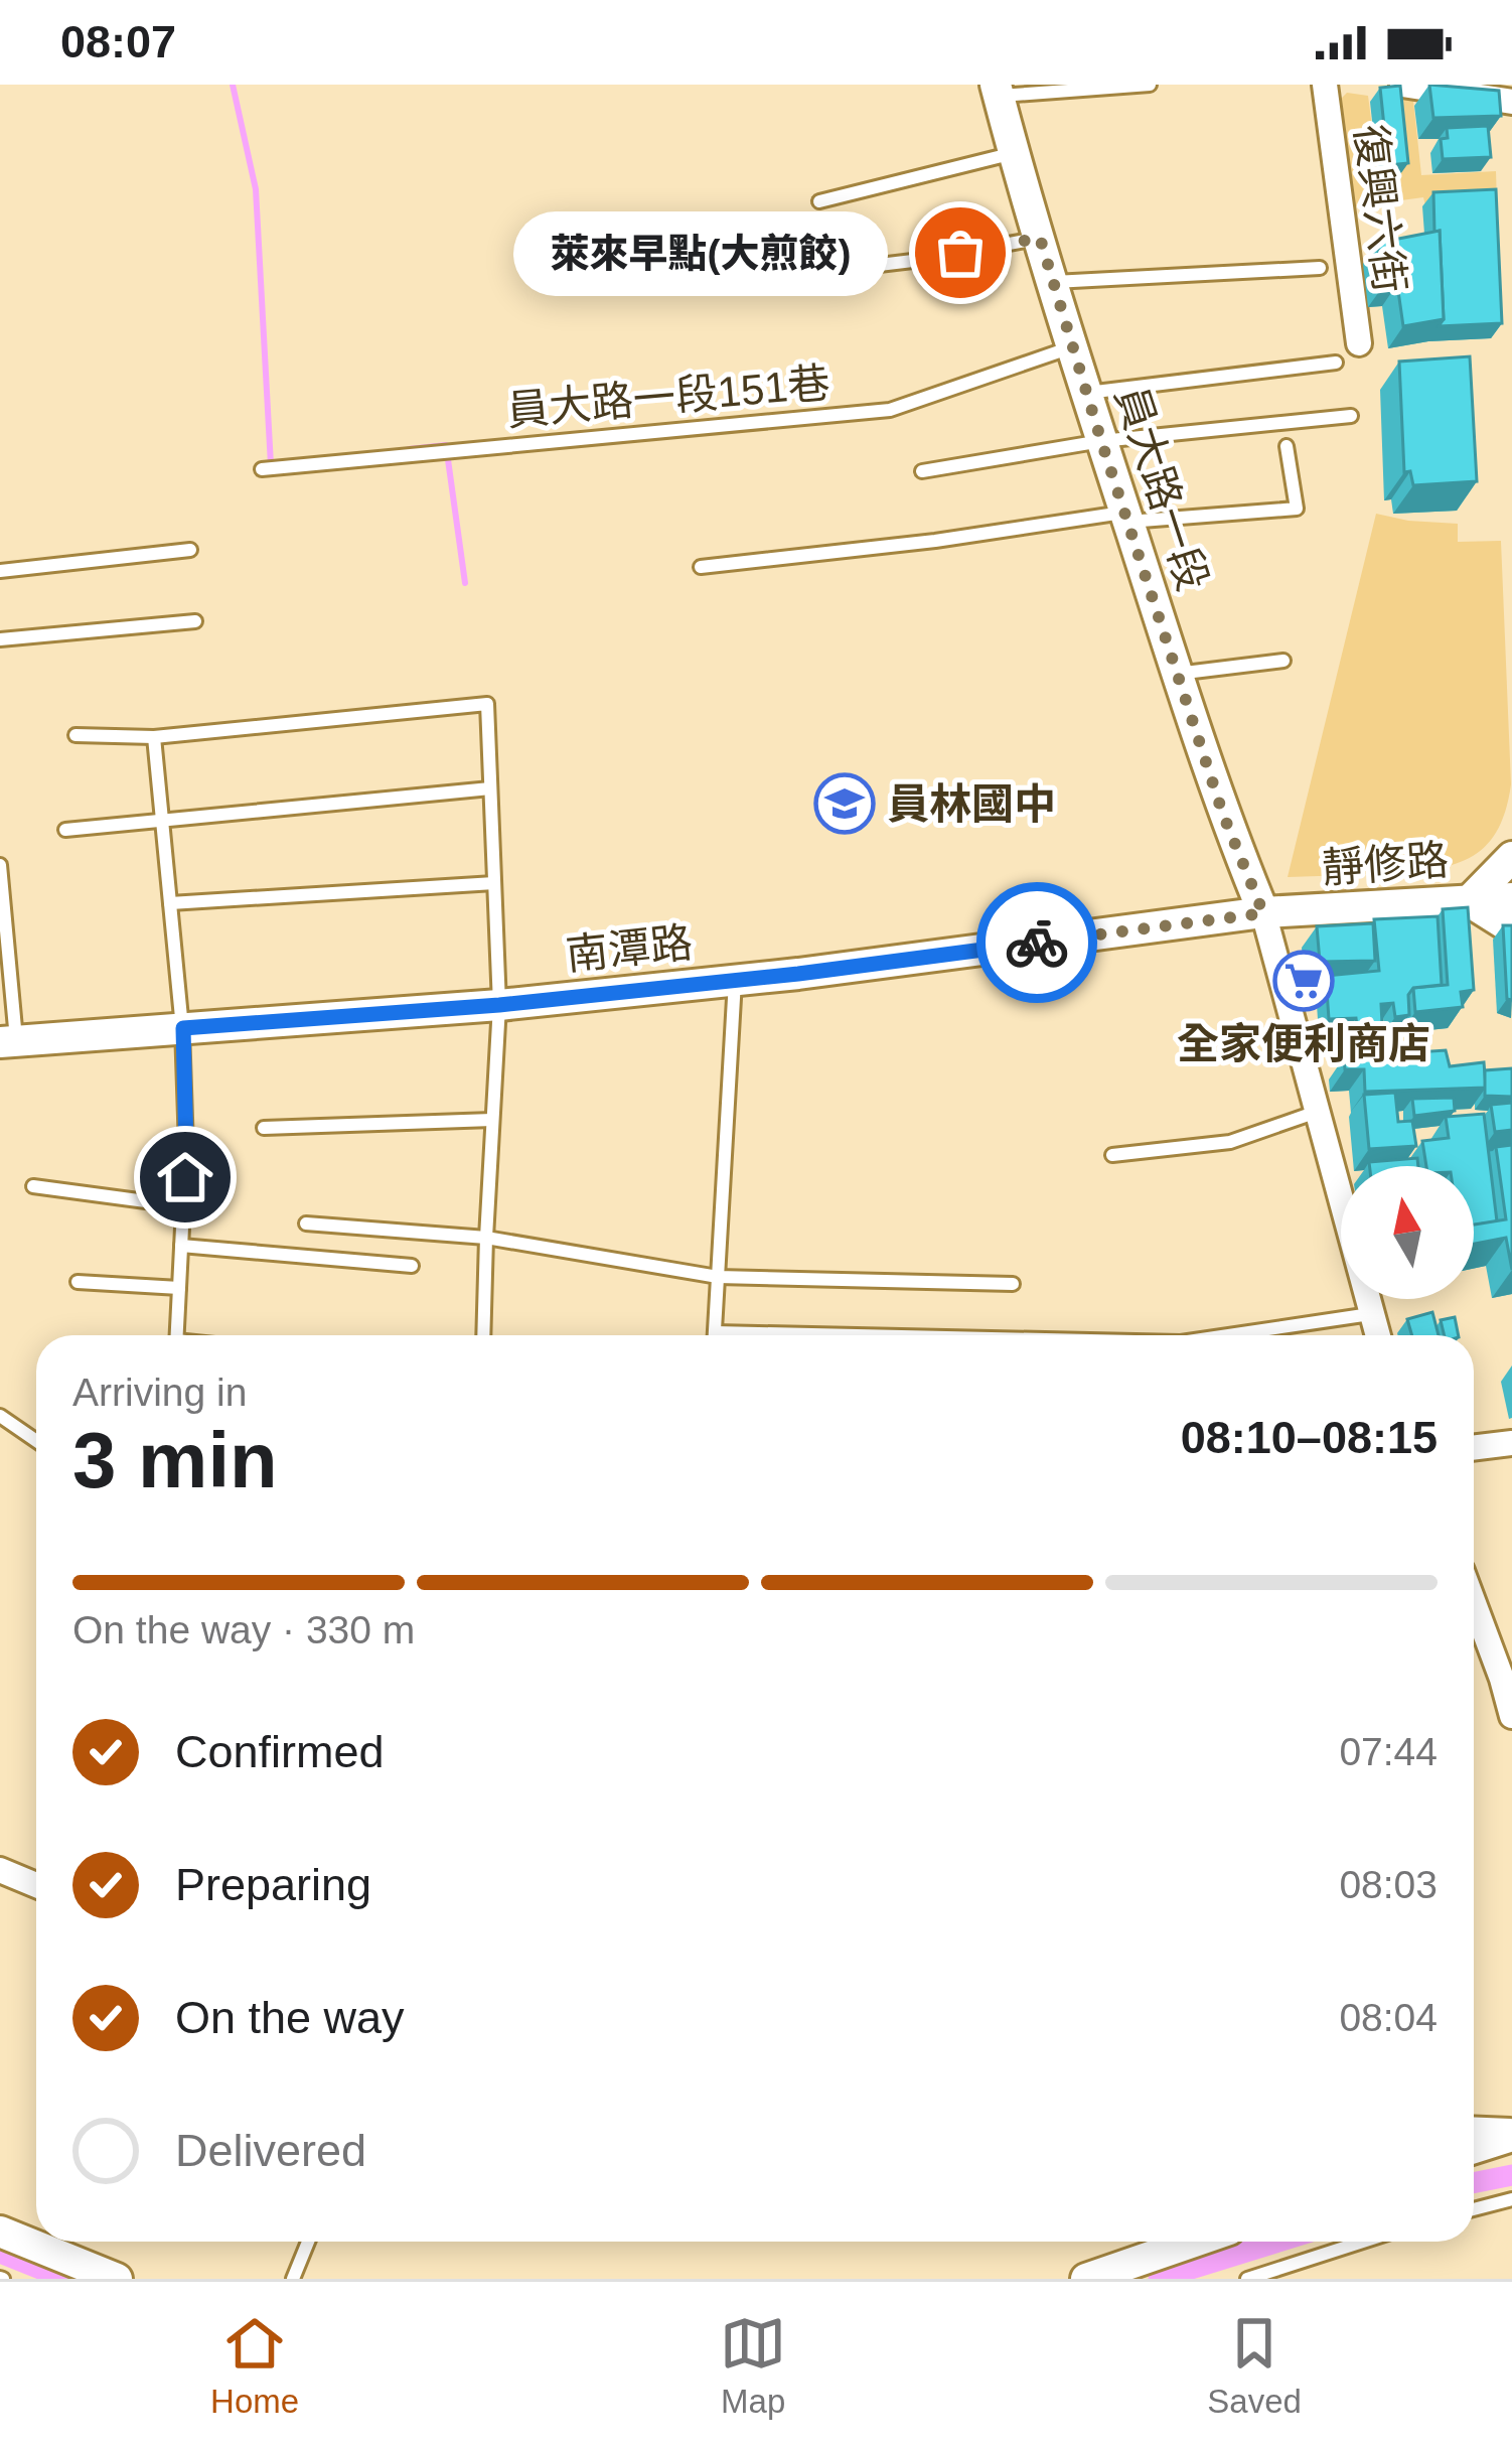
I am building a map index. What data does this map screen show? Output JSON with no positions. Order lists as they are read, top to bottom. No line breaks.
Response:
{"streets":{"street":["復興六街","員大路一段","靜修路","南潭路"],"lane":["員大路一段151巷"]},"crossings":[["員大路一段151巷","員大路一段"],["員大路一段","靜修路"],["員大路一段","南潭路"],["靜修路","南潭路"]],"places":{"other":["萊來早點(大煎餃)"],"school or university":["員林國中"],"supermarket":["全家便利商店"]},"north":"top","page":{"status":"08:07","bubble":"萊來早點(大煎餃)","heading":["3 min","Arriving in","08:10–08:15"],"bar":"On the way · 330 m","list":[["Confirmed","07:44"],["Preparing","08:03"],["On the way","08:04"],"Delivered"],"tabs":["Home","Map","Saved"]}}
